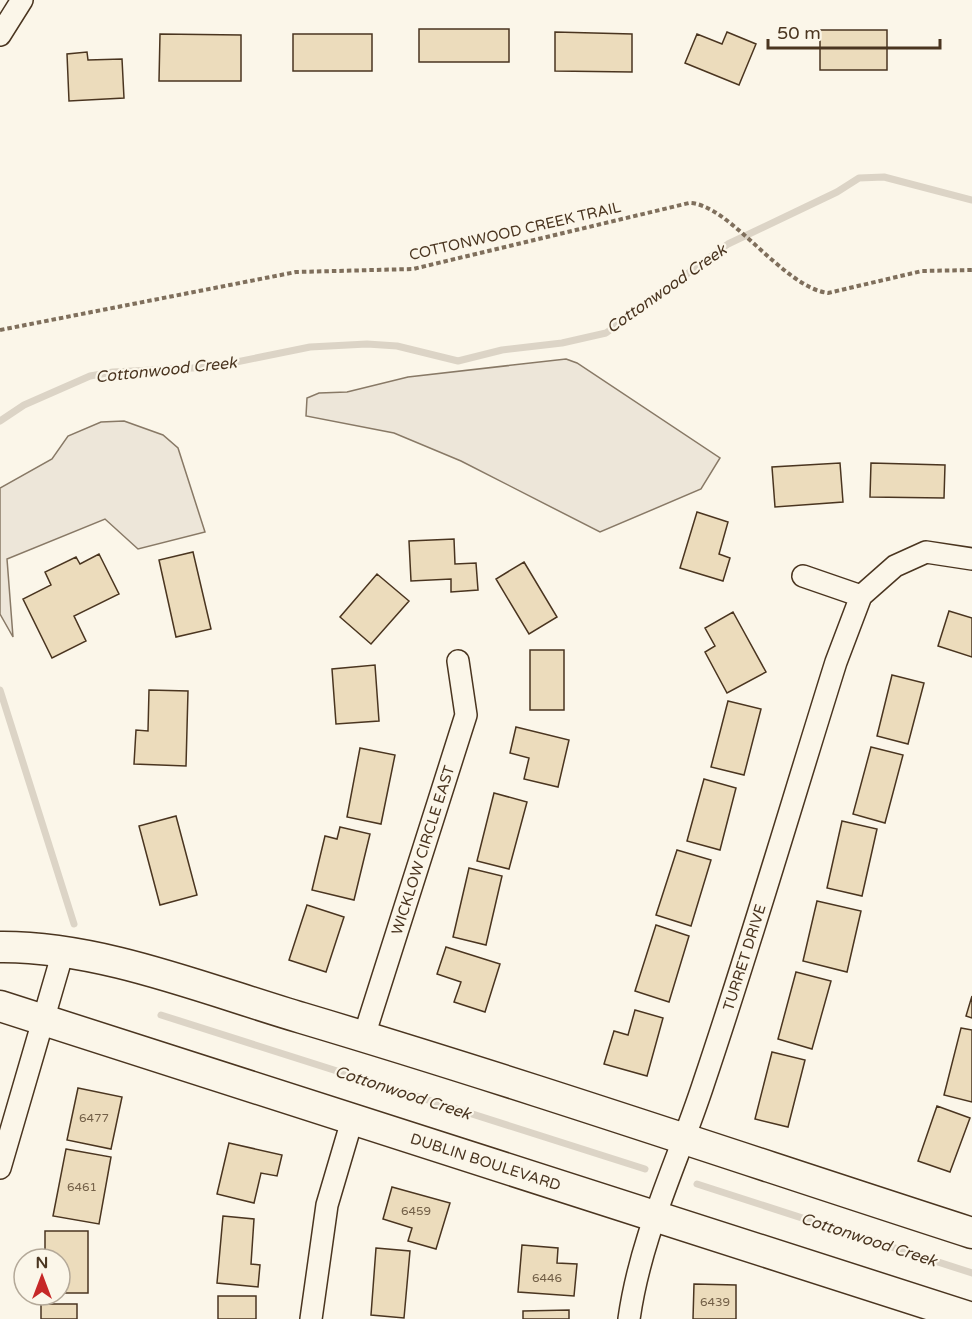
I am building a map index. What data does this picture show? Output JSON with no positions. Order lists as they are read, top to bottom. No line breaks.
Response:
{"streets":{"main road":["DUBLIN BOULEVARD"],"street":["WICKLOW CIRCLE EAST","TURRET DRIVE"],"path":["COTTONWOOD CREEK TRAIL"]},"crossings":[["TURRET DRIVE","DUBLIN BOULEVARD"]],"water":["Cottonwood Creek"],"house_numbers":["6477","6461","6459","6446","6439"],"scale_bar":"50 m","north":"top"}
